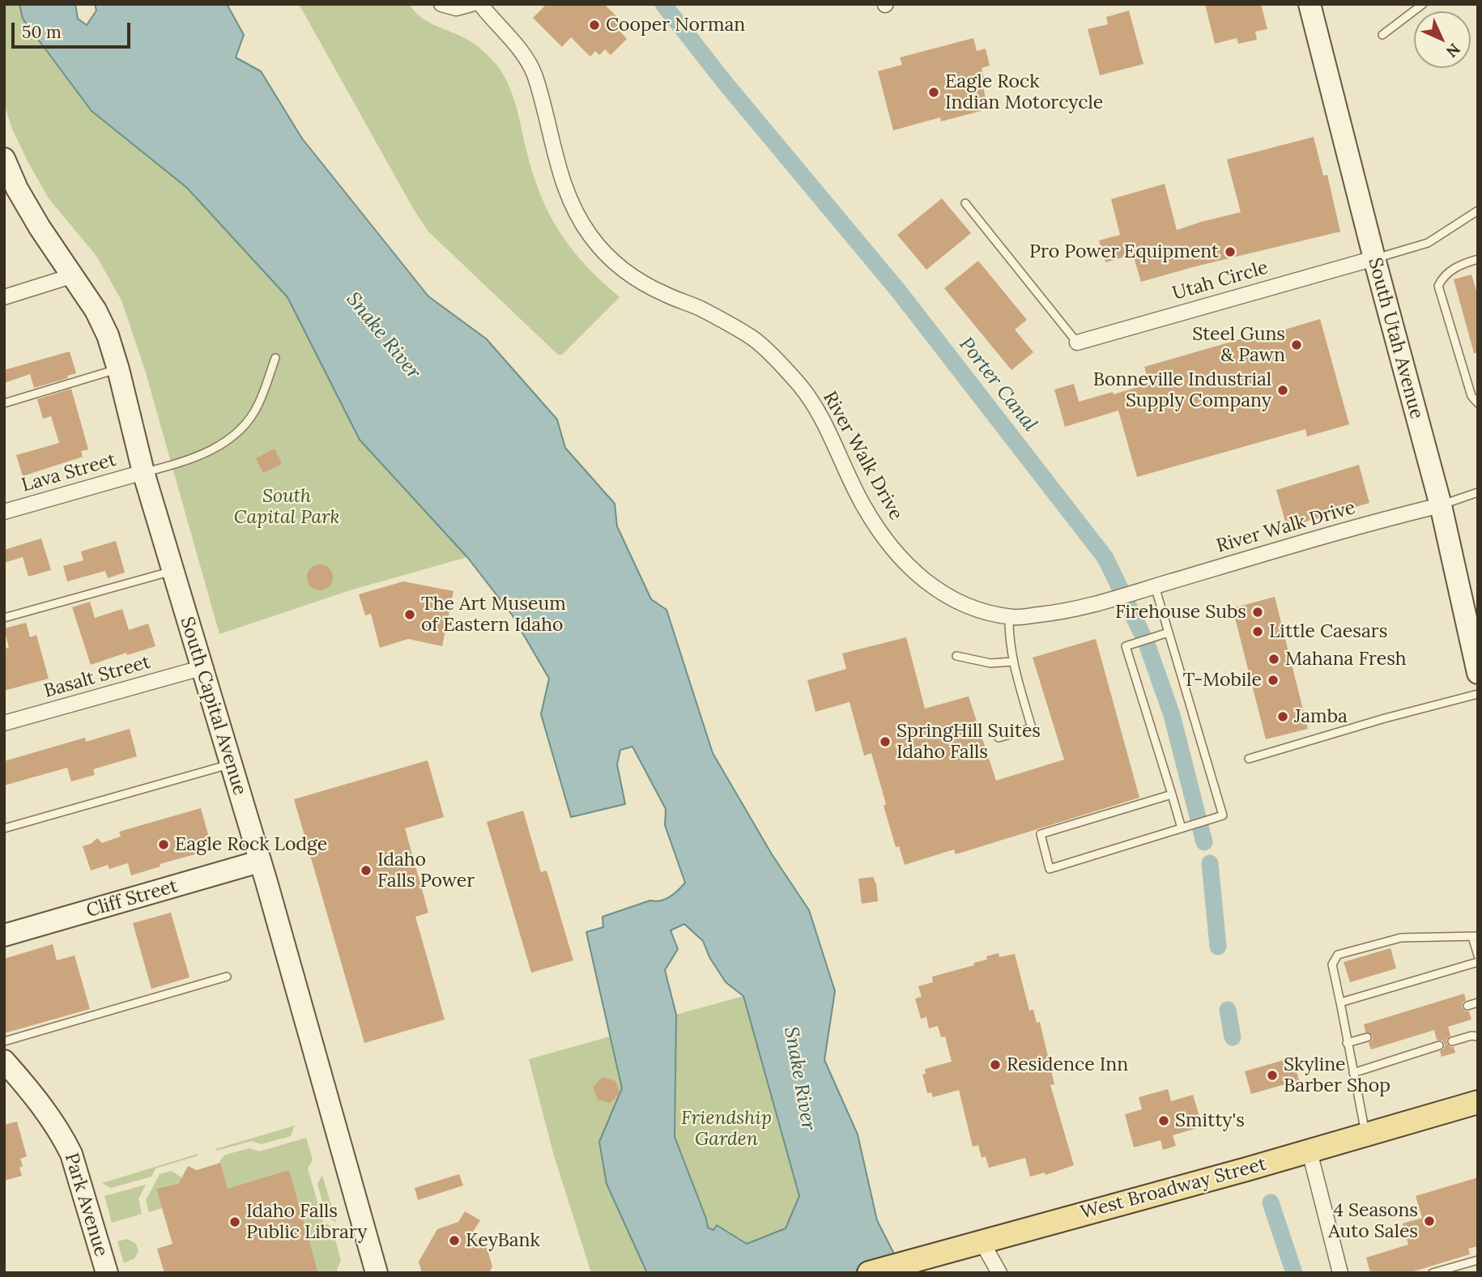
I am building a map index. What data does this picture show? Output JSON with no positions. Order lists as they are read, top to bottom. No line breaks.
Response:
{"streets":{"main road":["West Broadway Street"],"street":["Utah Circle","South Utah Avenue","River Walk Drive","Lava Street","Basalt Street","South Capital Avenue","Cliff Street","Park Avenue"]},"crossings":[["Utah Circle","South Utah Avenue"],["South Utah Avenue","River Walk Drive"],["Lava Street","South Capital Avenue"],["Basalt Street","South Capital Avenue"],["South Capital Avenue","Cliff Street"]],"water":["Snake River","Porter Canal"],"parks":["South Capital Park","Friendship Garden"],"places":["Cooper Norman","Eagle Rock Indian Motorcycle","Pro Power Equipment","Steel Guns & Pawn","Bonneville Industrial Supply Company","Firehouse Subs","The Art Museum of Eastern Idaho","Little Caesars","Mahana Fresh","T-Mobile","Jamba","SpringHill Suites Idaho Falls","Eagle Rock Lodge","Idaho Falls Power","Residence Inn","Skyline Barber Shop","Smitty's","4 Seasons Auto Sales","Idaho Falls Public Library","KeyBank"],"scale_bar":"50 m","north":"bottom right"}
